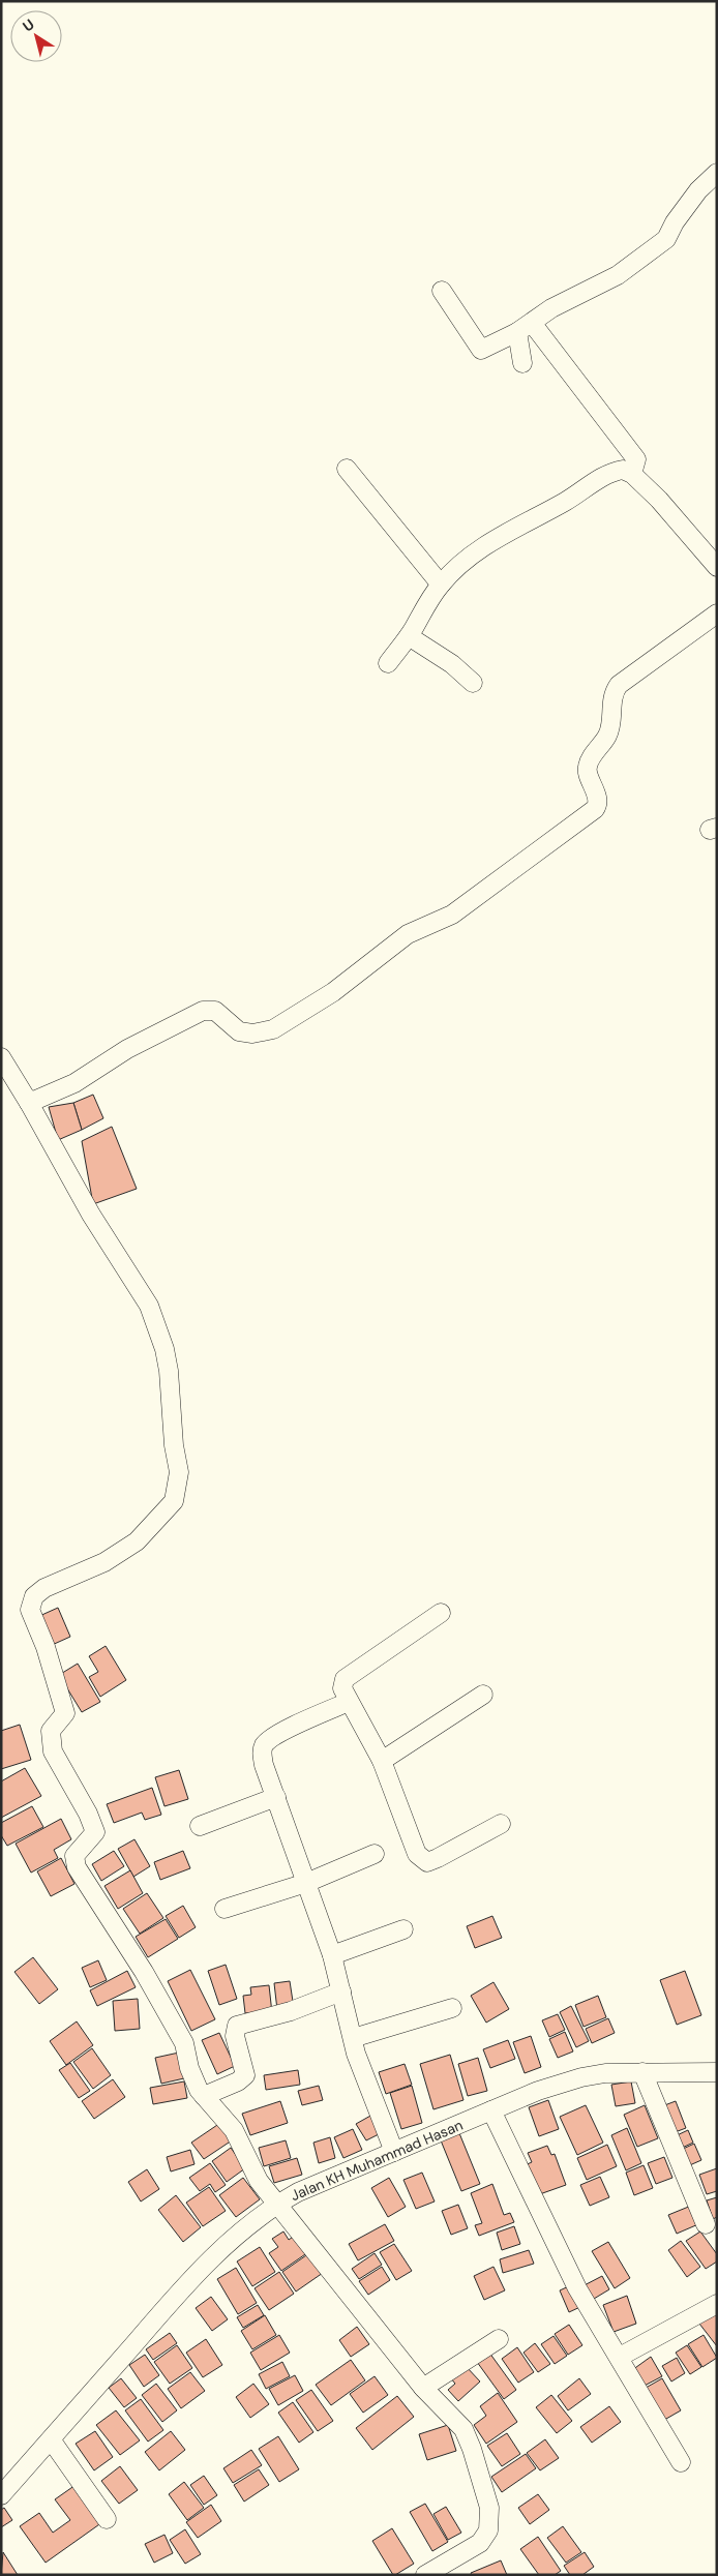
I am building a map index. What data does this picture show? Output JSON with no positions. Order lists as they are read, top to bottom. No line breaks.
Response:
{"streets":{"street":["Jalan KH Muhammad Hasan"]},"north":"top left"}
